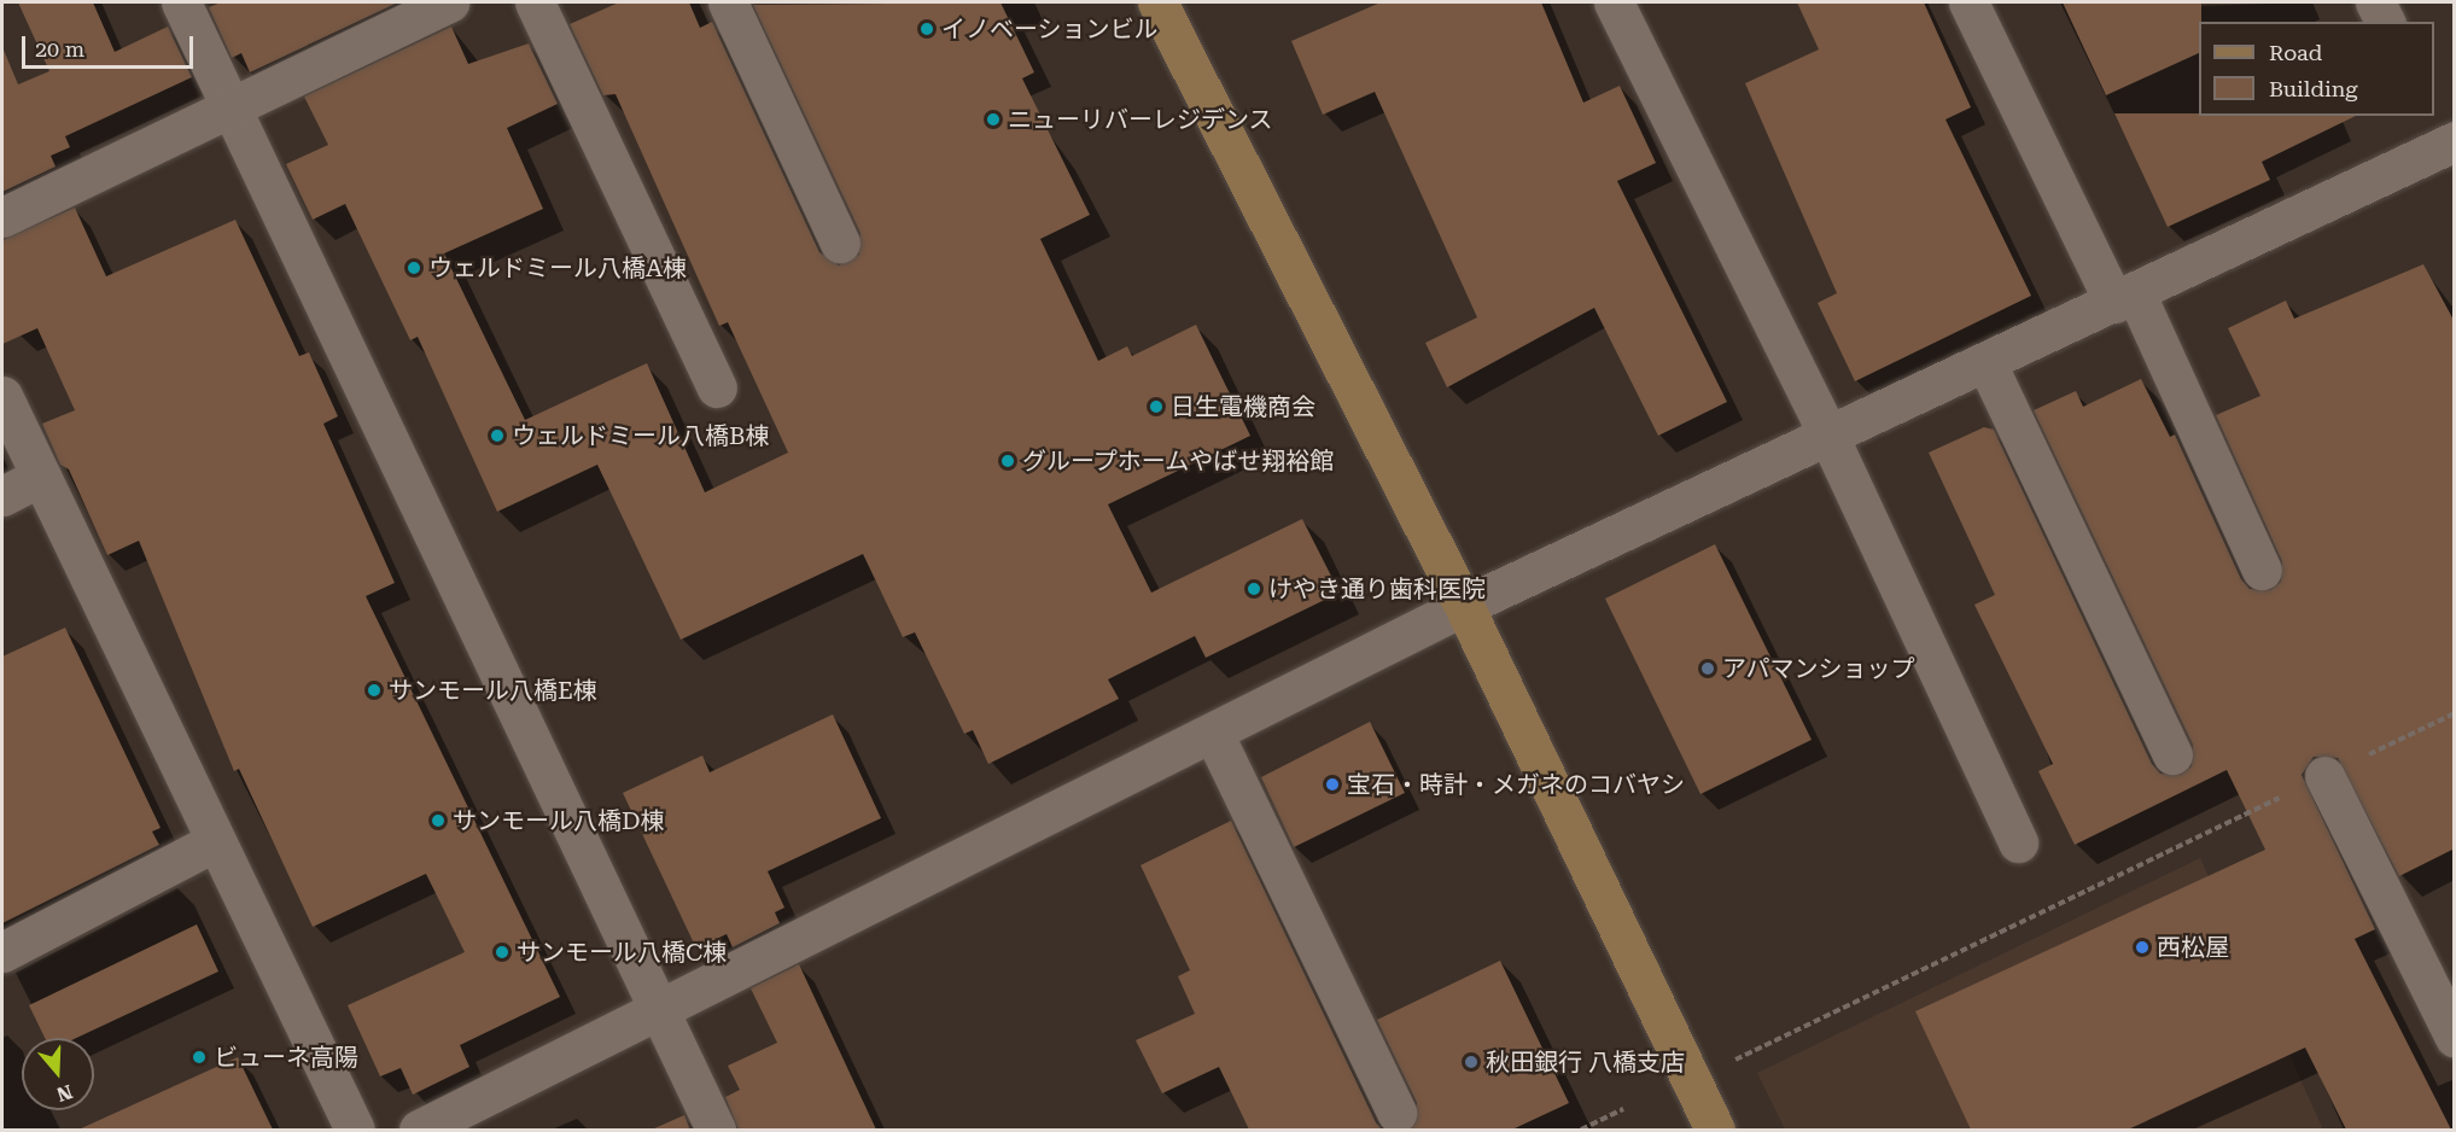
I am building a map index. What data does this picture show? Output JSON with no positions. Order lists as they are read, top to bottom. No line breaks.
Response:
{"places":["イノベーションビル","ニューリバーレジデンス","ウェルドミール八橋A棟","日生電機商会","ウェルドミール八橋B棟","グループホームやばせ翔裕館","けやき通り歯科医院","アパマンショップ","サンモール八橋E棟","宝石・時計・メガネのコバヤシ","サンモール八橋D棟","西松屋","サンモール八橋C棟","ビューネ高陽","秋田銀行 八橋支店"],"legend":["Road","Building"],"scale_bar":"20 m","north":"bottom"}
